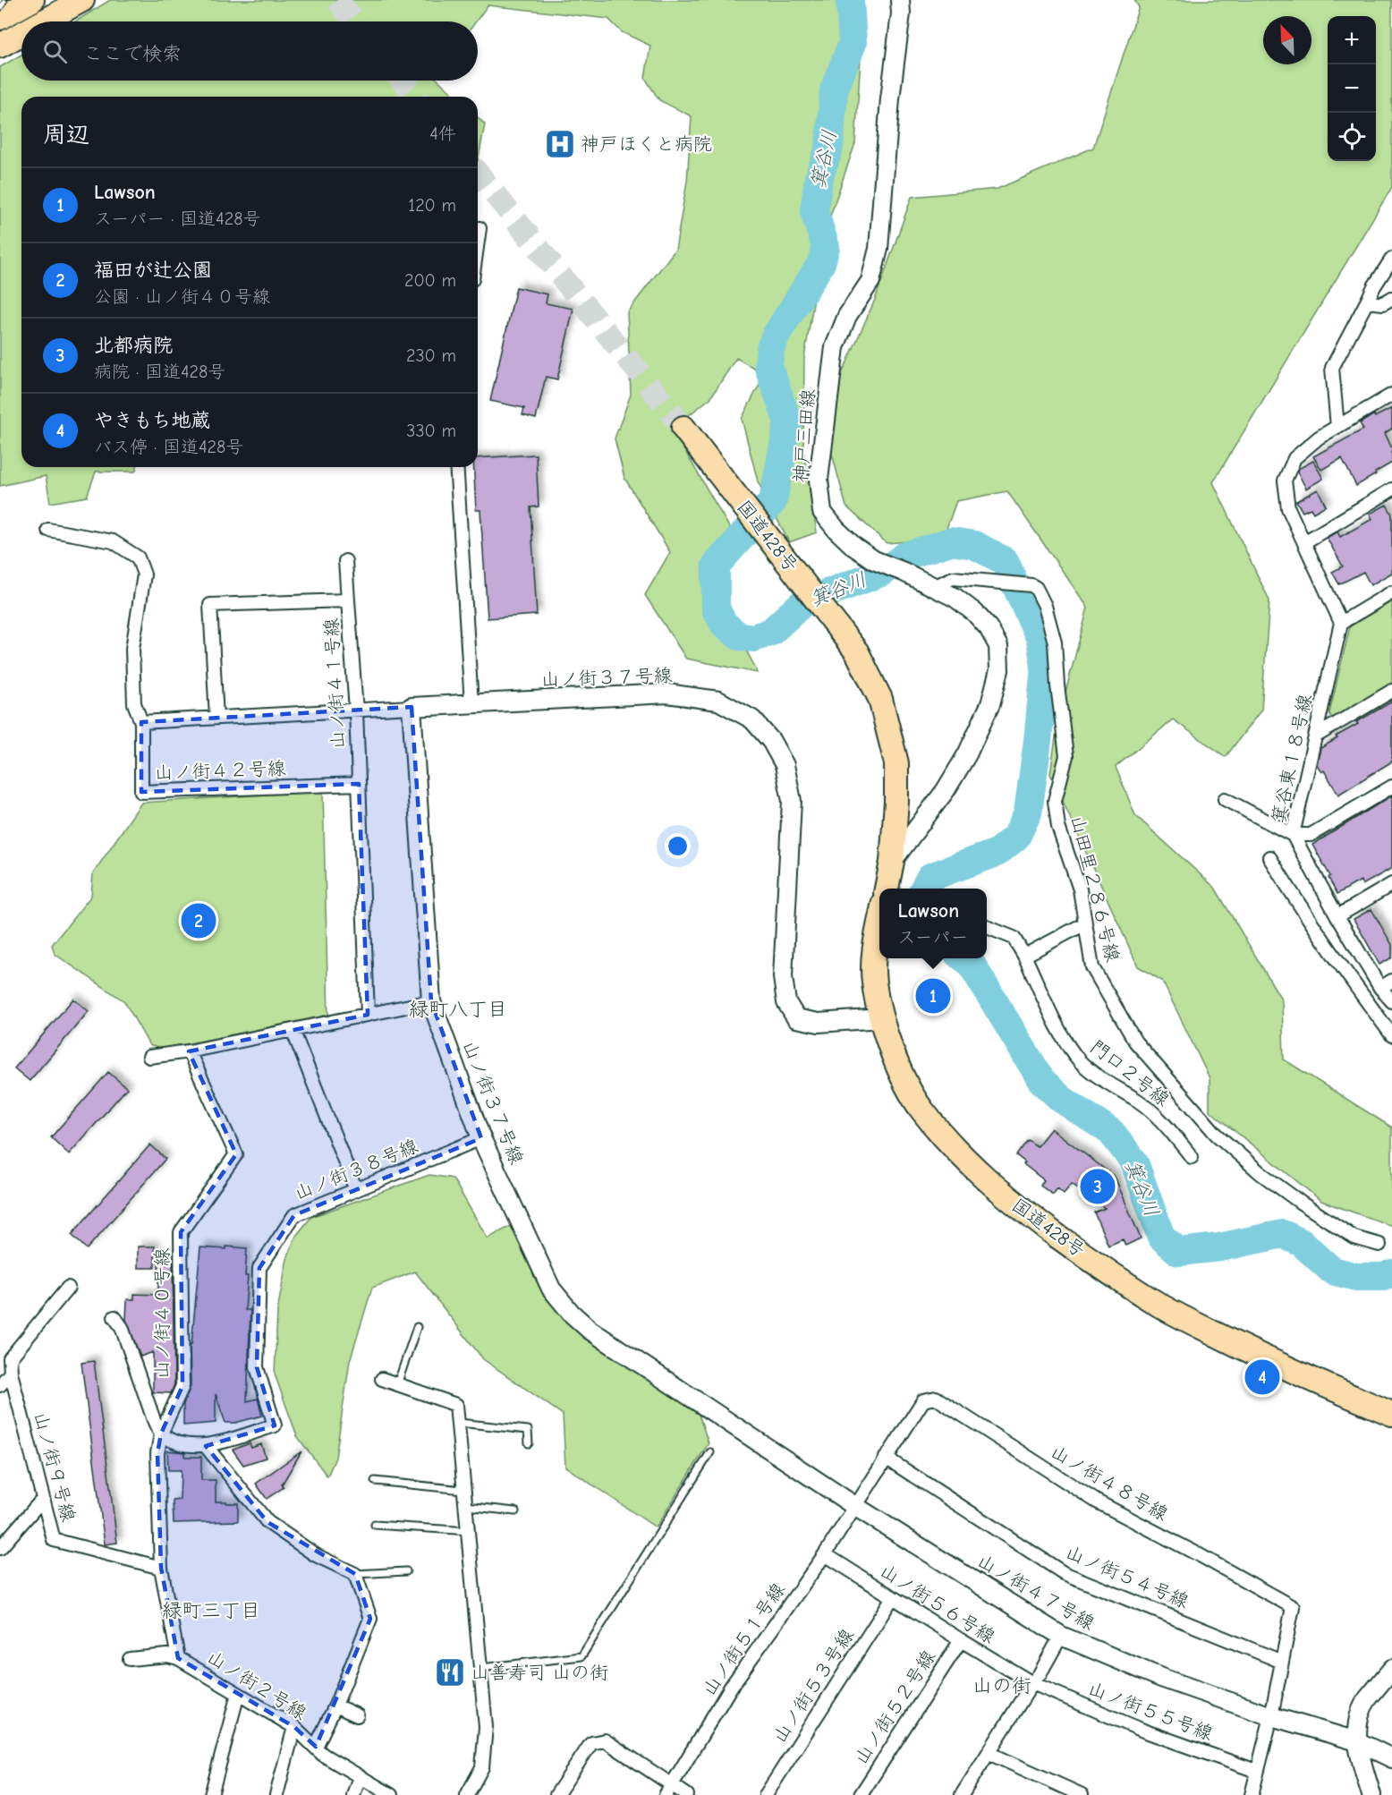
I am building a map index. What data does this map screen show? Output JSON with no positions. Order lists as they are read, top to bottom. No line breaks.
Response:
{"streets":{"highway":["国道428号"],"street":["神戸三田線","山ノ街３７号線","山ノ街４１号線","箕谷東１８号線","山ノ街４２号線","山田里２８６号線","門口２号線","山ノ街３８号線","山ノ街４０号線","山ノ街９号線","山ノ街４８号線","山ノ街５４号線","山ノ街４７号線","山ノ街５６号線","山ノ街５１号線","山ノ街２号線","山ノ街５３号線","山ノ街５２号線","山ノ街５５号線"]},"crossings":[["神戸三田線","国道428号"],["神戸三田線","山田里２８６号線"],["国道428号","山ノ街３７号線"],["山ノ街３７号線","山ノ街４１号線"],["山ノ街３７号線","山ノ街３８号線"],["山ノ街３７号線","山ノ街４７号線"],["山ノ街４１号線","山ノ街４２号線"],["山ノ街３８号線","山ノ街４０号線"],["山ノ街４０号線","山ノ街９号線"],["山ノ街４０号線","山ノ街２号線"],["山ノ街９号線","山ノ街２号線"],["山ノ街４８号線","山ノ街５４号線"],["山ノ街４８号線","山ノ街４７号線"],["山ノ街４８号線","山ノ街５１号線"],["山ノ街４８号線","山ノ街５５号線"],["山ノ街４７号線","山ノ街５１号線"],["山ノ街５６号線","山ノ街５１号線"],["山ノ街５６号線","山ノ街５３号線"],["山ノ街５６号線","山ノ街５２号線"],["山ノ街５６号線","山ノ街５５号線"]],"districts":["緑町八丁目","緑町三丁目","山の街"],"water":["箕谷川"],"places":{"hospital":["神戸ほくと病院"],"restaurant":["山善寿司 山の街"]},"north":"top left","page":{"map_buttons":["+","−"],"search":"ここで検索","heading":["周辺","4件"],"list":[{"mark":"1","name":"Lawson","note":"スーパー · 国道428号","value":"120 m"},{"mark":"2","name":"福田が辻公園","note":"公園 · 山ノ街４０号線","value":"200 m"},{"mark":"3","name":"北都病院","note":"病院 · 国道428号","value":"230 m"},{"mark":"4","name":"やきもち地蔵","note":"バス停 · 国道428号","value":"330 m"}],"popup":["Lawson","スーパー"],"pins":["2","1","3","4"]}}
